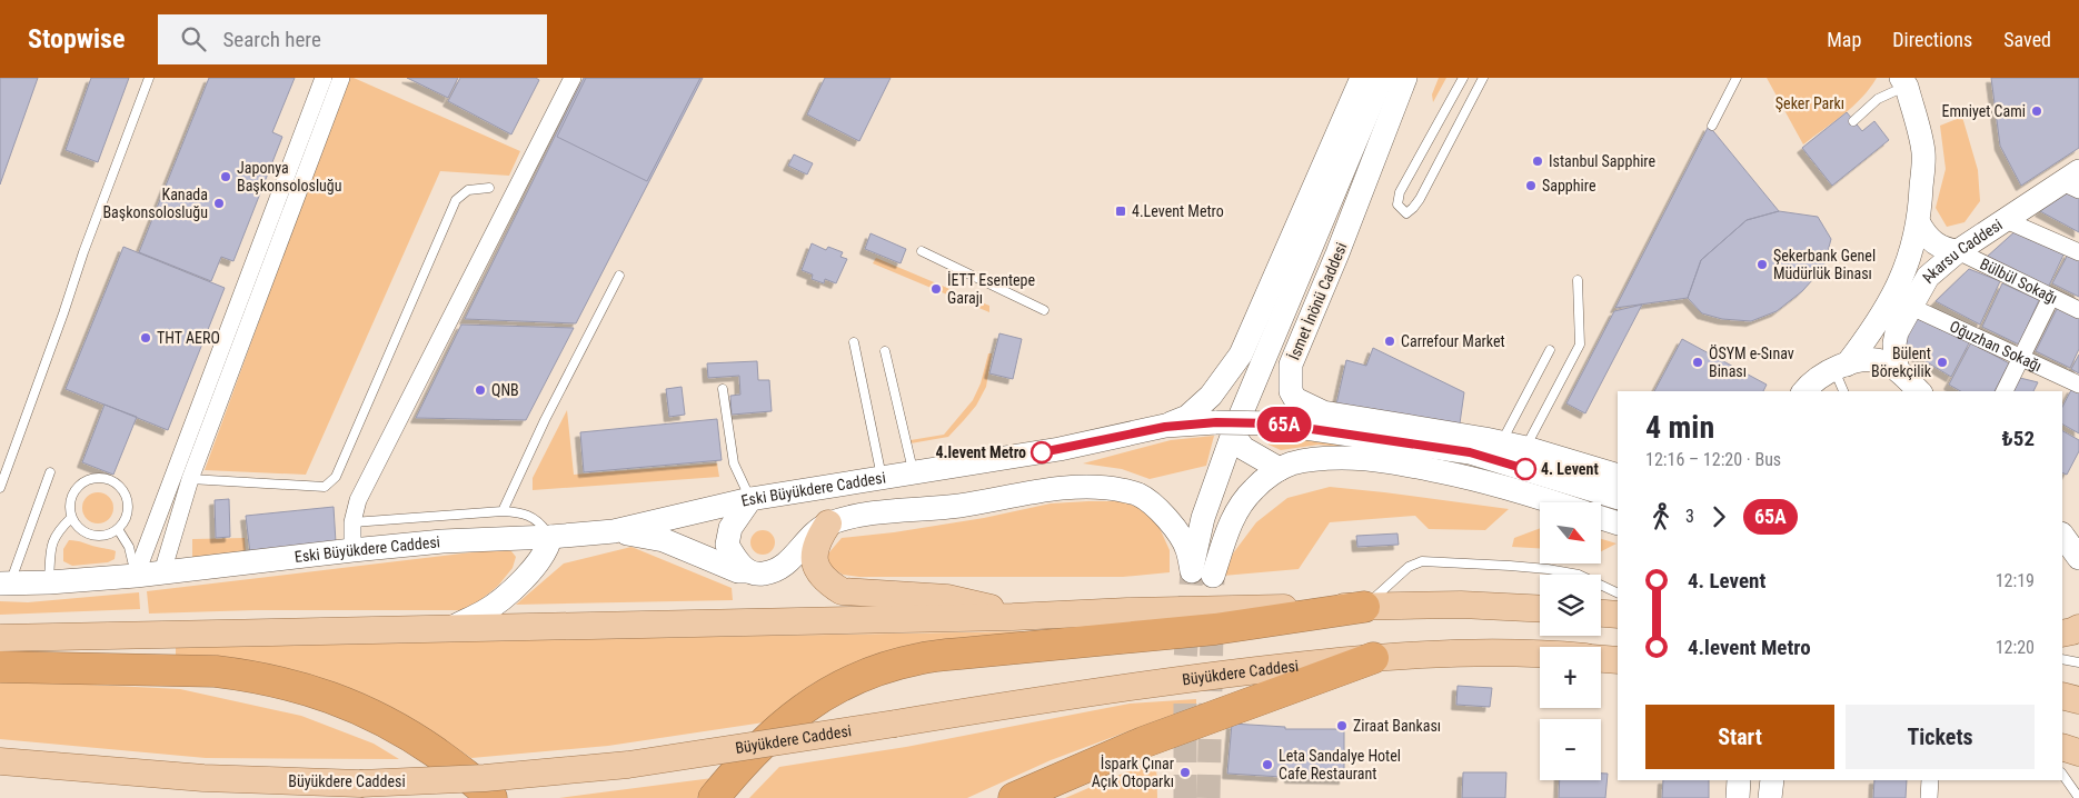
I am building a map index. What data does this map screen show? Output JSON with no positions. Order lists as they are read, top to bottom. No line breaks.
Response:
{"streets":{"main road":["Büyükdere Caddesi"],"street":["Akarsu Caddesi","Bülbül Sokağı","İsmet İnönü Caddesi","Oğuzhan Sokağı","Eski Büyükdere Caddesi"]},"crossings":[["Akarsu Caddesi","Bülbül Sokağı"],["Akarsu Caddesi","Oğuzhan Sokağı"],["İsmet İnönü Caddesi","Eski Büyükdere Caddesi"]],"parks":["Şeker Parkı"],"places":{"other":["Emniyet Cami","Istanbul Sapphire","Japonya Başkonsolosluğu","Sapphire","Kanada Başkonsolosluğu","Şekerbank Genel Müdürlük Binası","İETT Esentepe Garajı","THT AERO","Carrefour Market","ÖSYM e-Sınav Binası","Bülent Börekçilik","QNB","4.levent Metro","4. Levent","Ziraat Bankası","Leta Sandalye Hotel Cafe Restaurant","İspark Çınar Açık Otoparkı"],"transit":["4.Levent Metro"]},"lines":["bus line 65A"],"north":"bottom right","page":{"header":"Stopwise","search":"Search here","nav":["Map","Directions","Saved"],"on_map":"65A","heading":["4 min","12:16 – 12:20 · Bus","₺52"],"legs":["3","65A"],"map_buttons":["+","−"],"list":[{"name":"4. Levent","value":"12:19"},{"name":"4.levent Metro","value":"12:20"}],"buttons":["Start","Tickets"]}}
